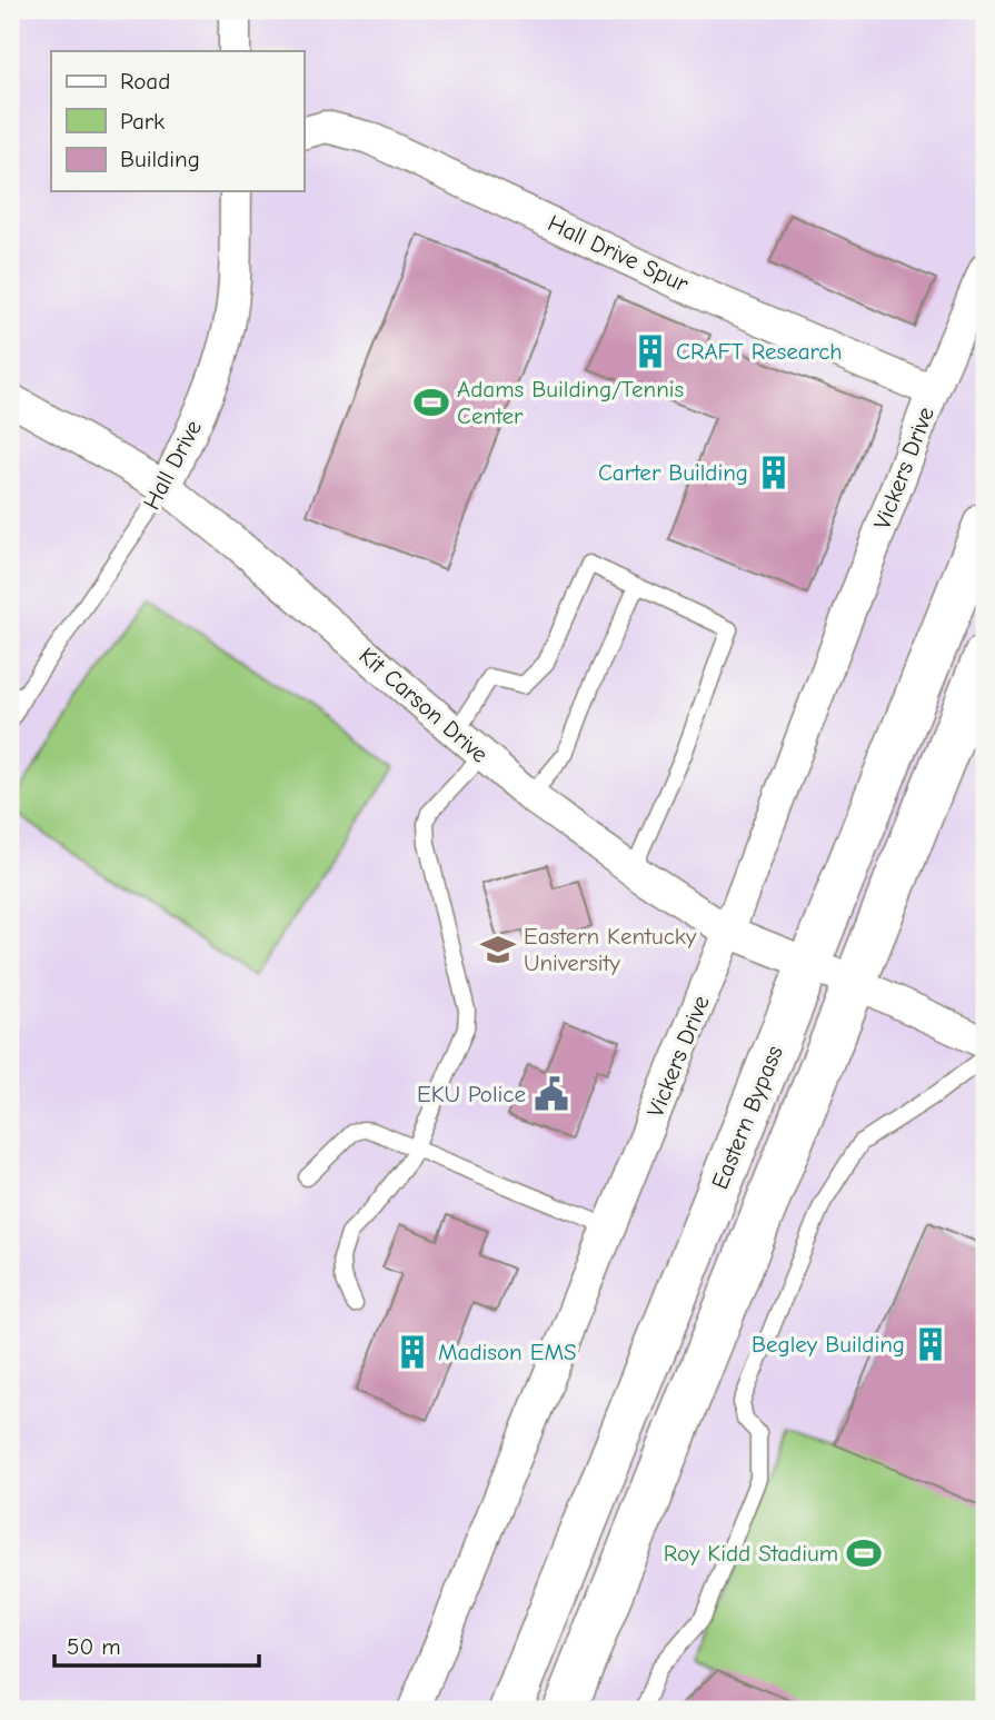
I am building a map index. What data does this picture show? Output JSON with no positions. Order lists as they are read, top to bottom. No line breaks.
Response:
{"streets":{"main road":["Eastern Bypass"],"street":["Hall Drive Spur","Hall Drive","Vickers Drive","Kit Carson Drive"]},"crossings":[["Hall Drive Spur","Vickers Drive"],["Hall Drive","Kit Carson Drive"],["Vickers Drive","Kit Carson Drive"],["Kit Carson Drive","Eastern Bypass"]],"places":{"building":["CRAFT Research","Carter Building","Begley Building","Madison EMS"],"sports":["Adams Building/Tennis Center","Roy Kidd Stadium"],"school or university":["Eastern Kentucky University"],"public building":["EKU Police"]},"legend":["Road","Park","Building"],"scale_bar":"50 m"}
